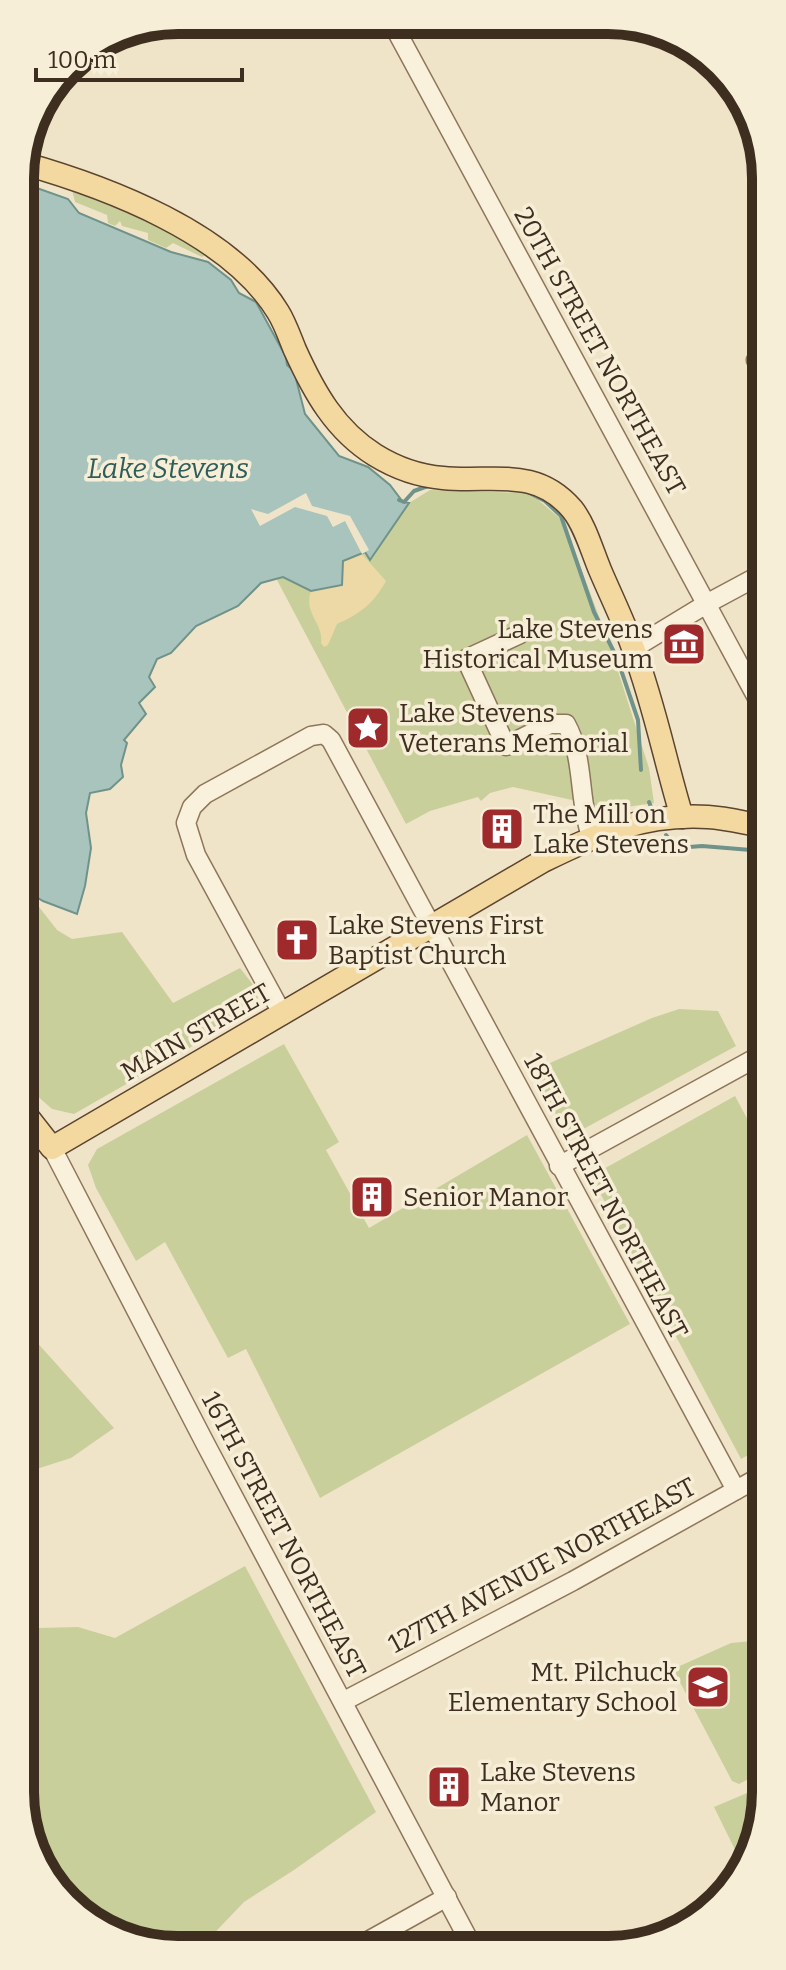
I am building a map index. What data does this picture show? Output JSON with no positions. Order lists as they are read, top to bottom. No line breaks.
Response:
{"streets":{"main road":["MAIN STREET"],"street":["20TH STREET NORTHEAST","18TH STREET NORTHEAST","16TH STREET NORTHEAST","127TH AVENUE NORTHEAST"]},"crossings":[["MAIN STREET","18TH STREET NORTHEAST"],["MAIN STREET","16TH STREET NORTHEAST"],["18TH STREET NORTHEAST","127TH AVENUE NORTHEAST"],["16TH STREET NORTHEAST","127TH AVENUE NORTHEAST"]],"water":["Lake Stevens"],"places":{"museum":["Lake Stevens Historical Museum"],"place":["Lake Stevens Veterans Memorial"],"building":["The Mill on Lake Stevens","Senior Manor","Lake Stevens Manor"],"church":["Lake Stevens First Baptist Church"],"school or university":["Mt. Pilchuck Elementary School"]},"scale_bar":"100 m"}
